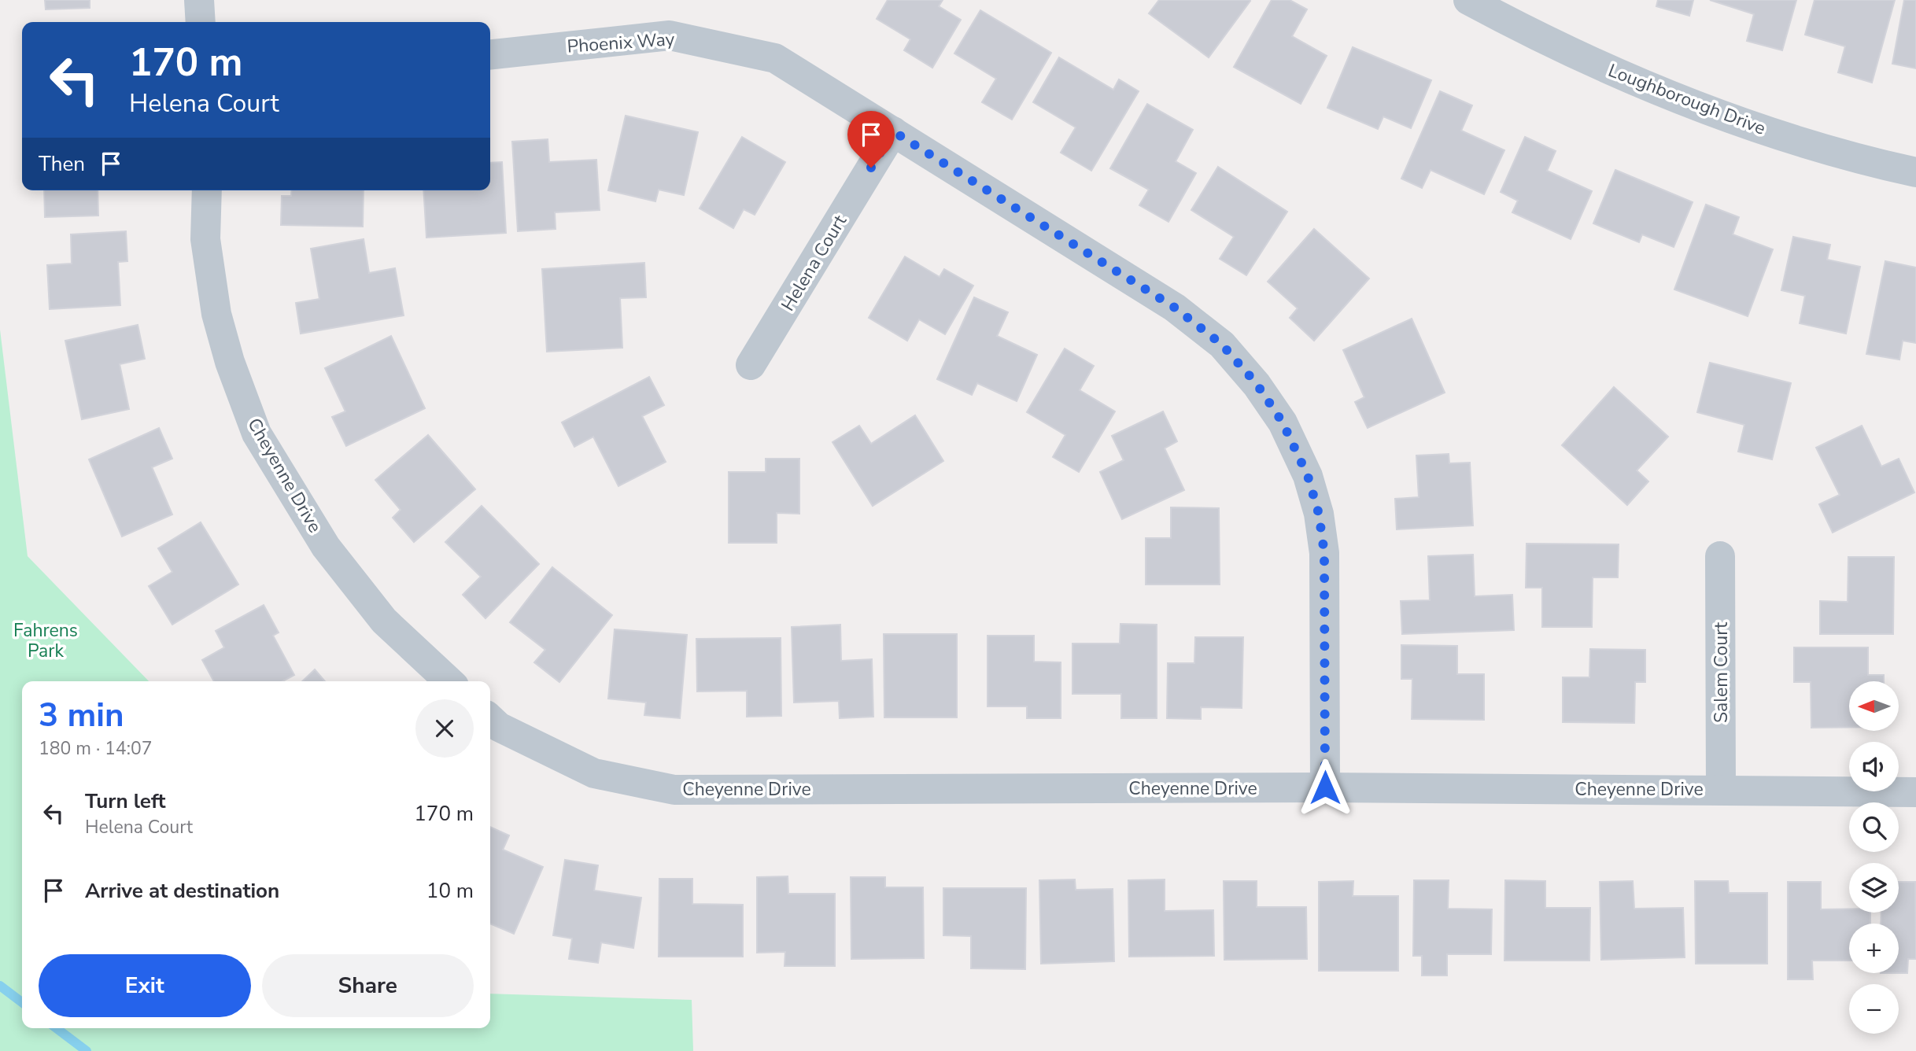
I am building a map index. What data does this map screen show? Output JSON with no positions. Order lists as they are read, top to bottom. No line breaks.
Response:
{"streets":{"street":["Phoenix Way","Loughborough Drive","Helena Court","Cheyenne Drive","Salem Court"]},"crossings":[["Phoenix Way","Helena Court"],["Phoenix Way","Cheyenne Drive"],["Cheyenne Drive","Salem Court"]],"parks":["Fahrens Park"],"north":"left","page":{"turn":["170 m","Helena Court"],"then":"Then","map_buttons":["+","−"],"heading":["3 min","180 m · 14:07"],"list":[{"name":"Turn left","note":"Helena Court","value":"170 m"},{"name":"Arrive at destination","value":"10 m"}],"buttons":["Exit","Share"]}}
